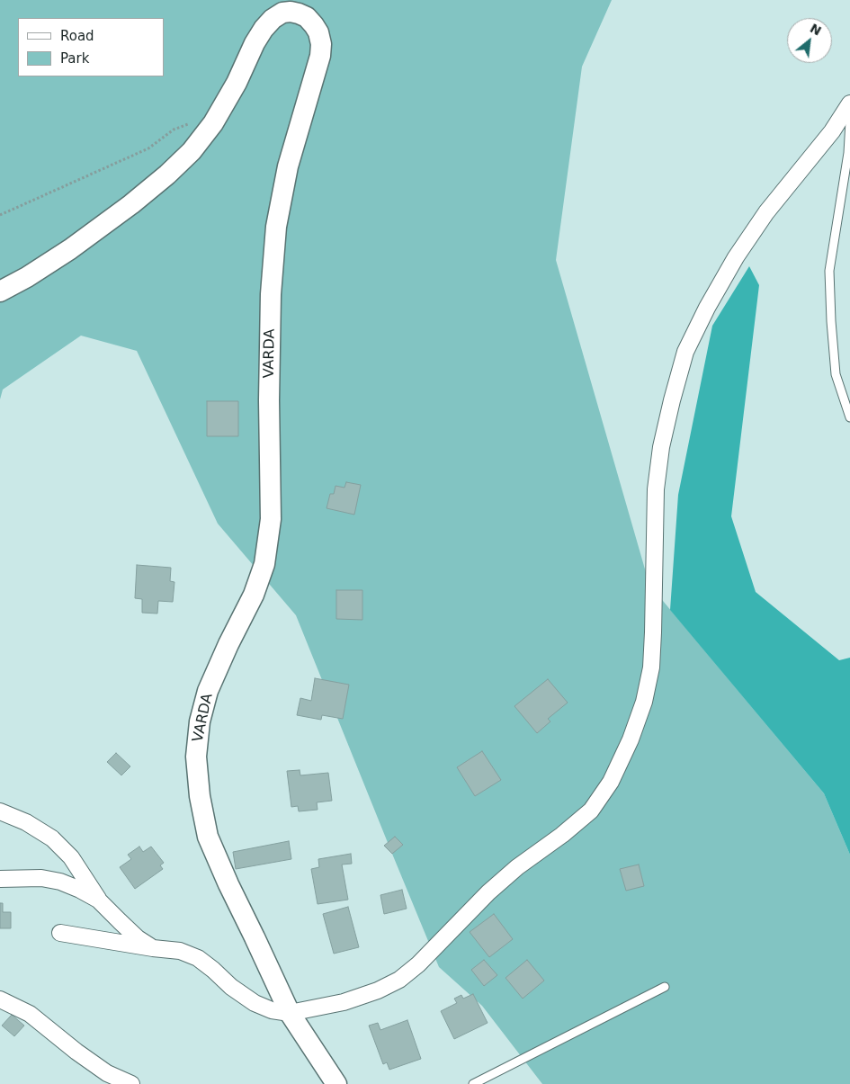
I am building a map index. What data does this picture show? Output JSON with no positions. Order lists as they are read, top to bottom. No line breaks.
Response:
{"streets":{"street":["VARDA"]},"legend":["Road","Park"],"north":"top right"}
